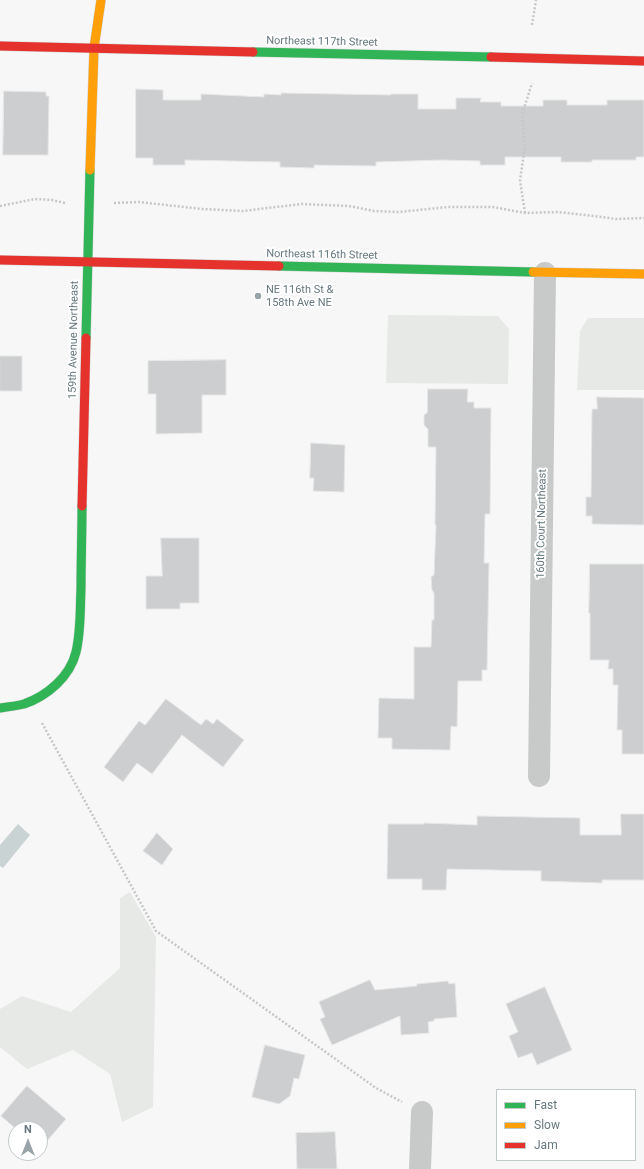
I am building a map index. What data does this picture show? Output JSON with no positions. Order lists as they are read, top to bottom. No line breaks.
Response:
{"streets":{"street":["Northeast 117th Street","Northeast 116th Street","159th Avenue Northeast","160th Court Northeast"]},"crossings":[["Northeast 117th Street","159th Avenue Northeast"],["Northeast 116th Street","159th Avenue Northeast"],["Northeast 116th Street","160th Court Northeast"]],"places":["NE 116th St & 158th Ave NE"],"legend":["Fast","Slow","Jam"],"north":"top"}
